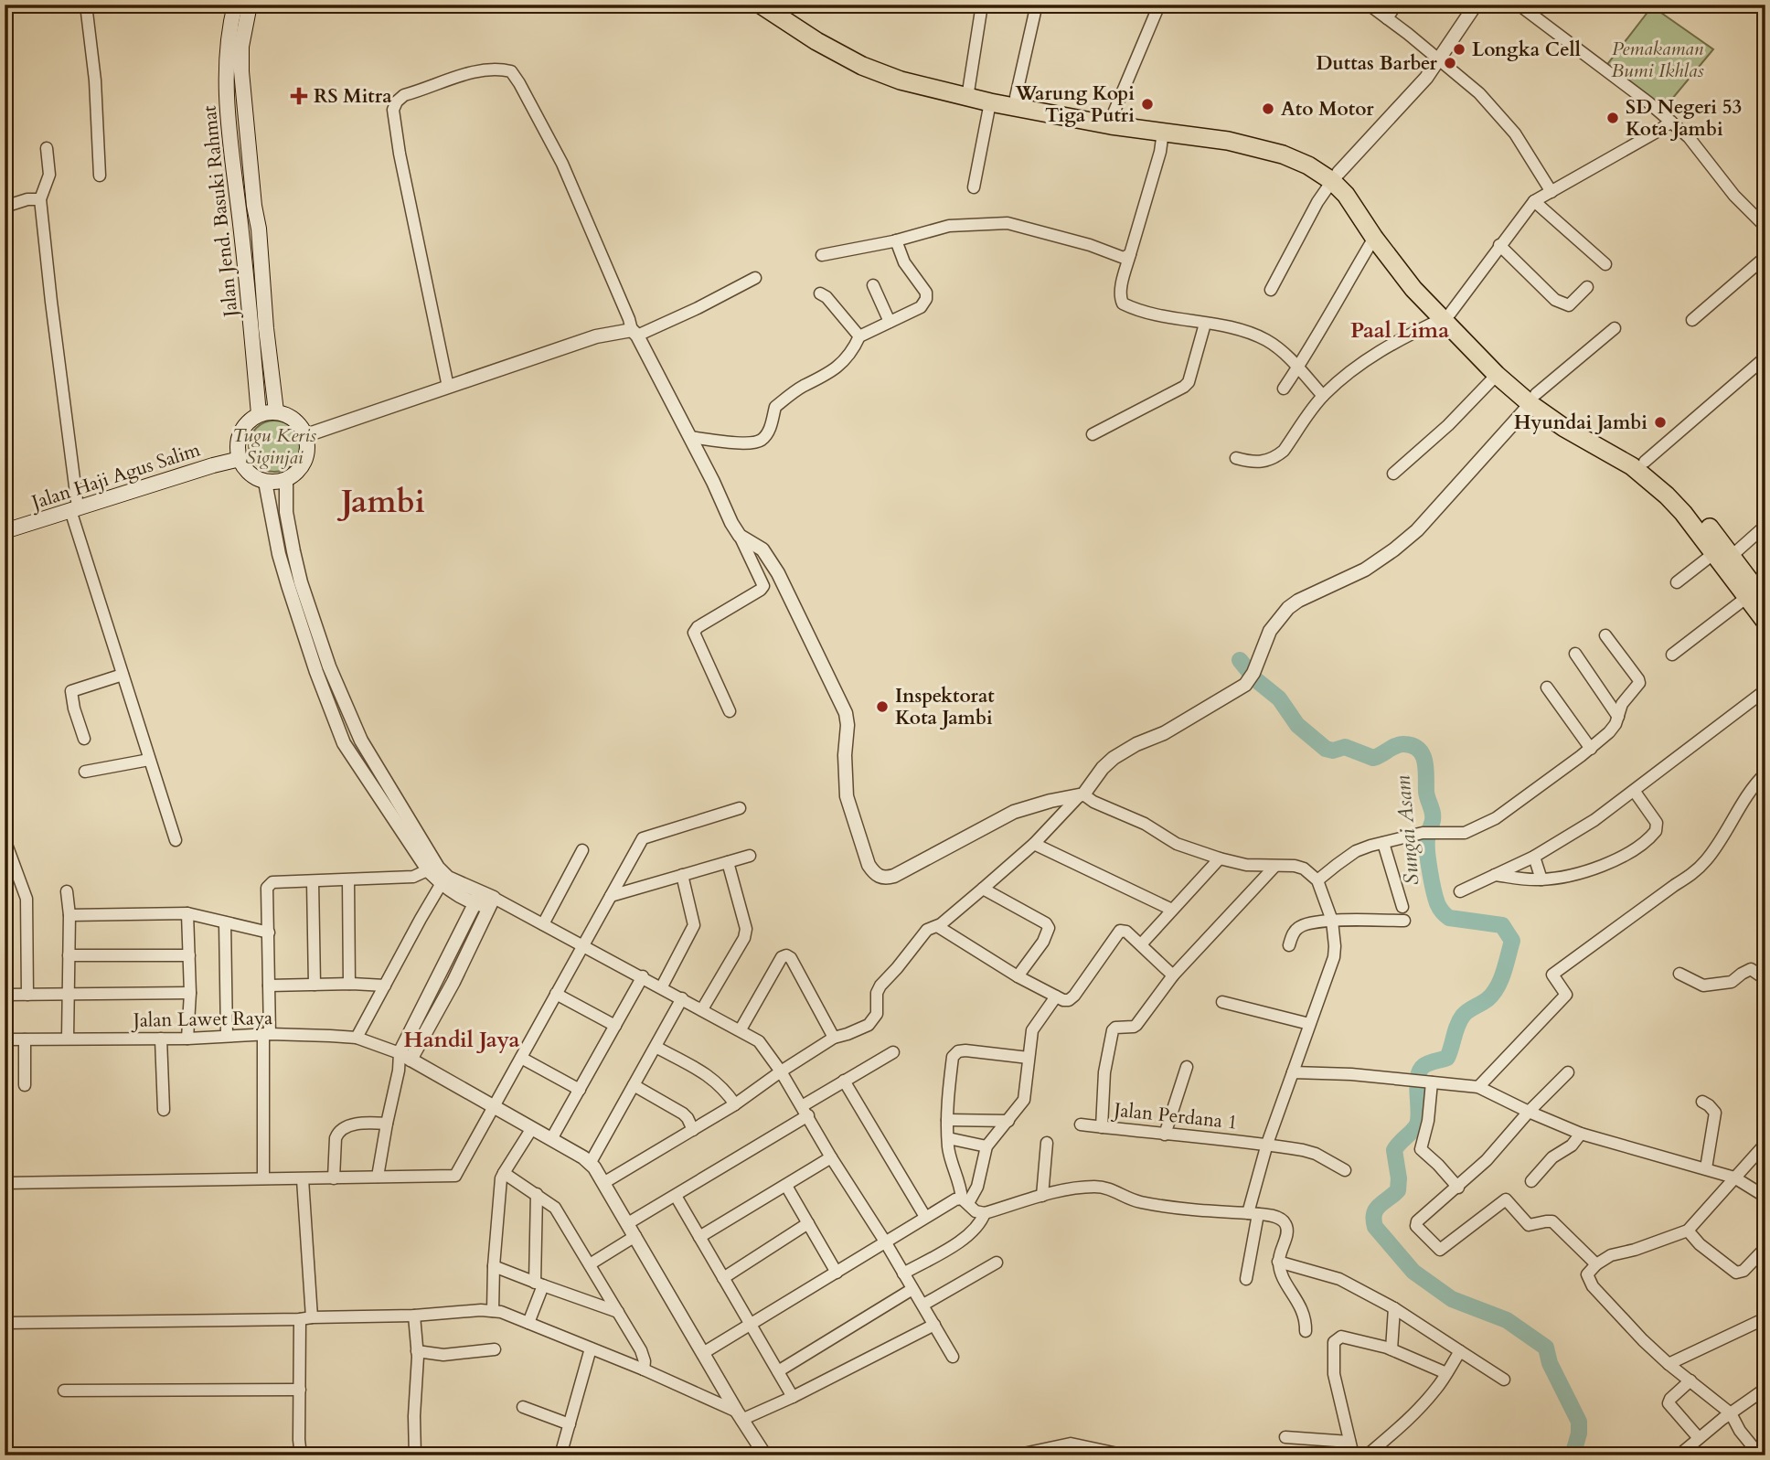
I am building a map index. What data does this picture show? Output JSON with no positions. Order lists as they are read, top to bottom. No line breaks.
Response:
{"streets":{"main road":["Jalan Jend. Basuki Rahmat","Jalan Haji Agus Salim"],"street":["Jalan Lawet Raya","Jalan Perdana 1"]},"crossings":[["Jalan Jend. Basuki Rahmat","Jalan Haji Agus Salim"]],"districts":["Paal Lima","Jambi","Handil Jaya"],"water":["Sungai Asam"],"parks":["Pemakaman Bumi Ikhlas","Tugu Keris Siginjai"],"places":{"other":["Longka Cell","Duttas Barber","Warung Kopi Tiga Putri","Ato Motor","SD Negeri 53 Kota Jambi","Hyundai Jambi","Inspektorat Kota Jambi"],"health":["RS Mitra"]}}
